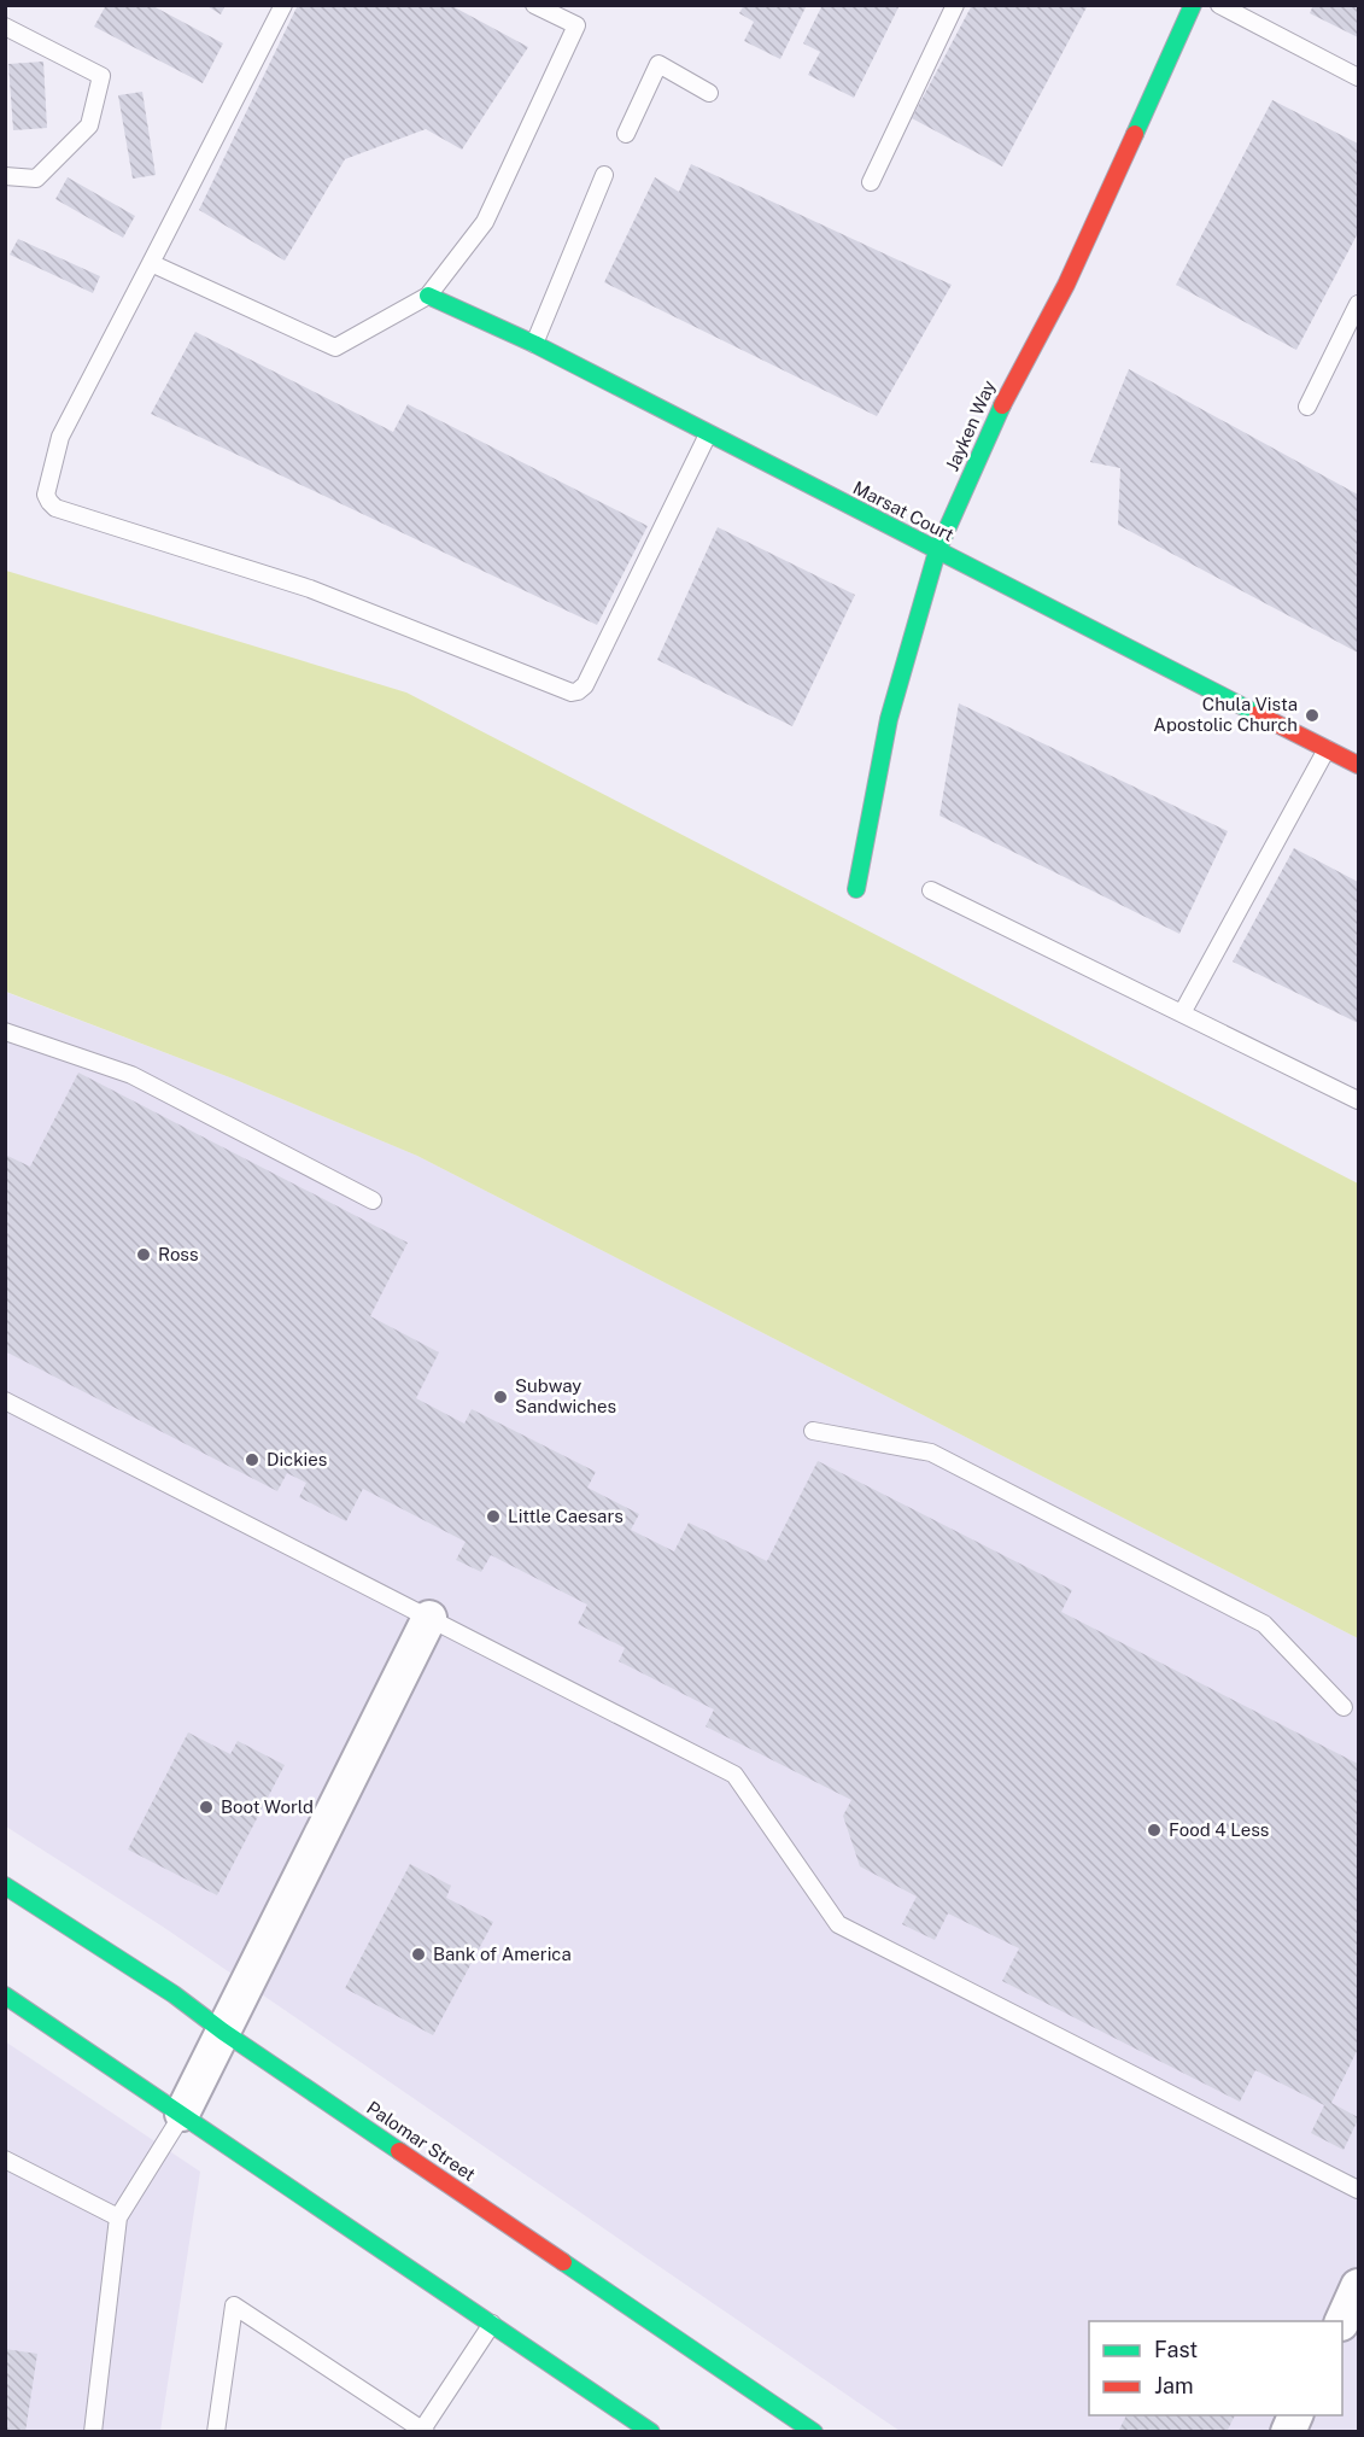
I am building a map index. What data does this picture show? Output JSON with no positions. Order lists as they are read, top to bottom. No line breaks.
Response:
{"streets":{"street":["Jayken Way","Marsat Court","Palomar Street"]},"crossings":[["Jayken Way","Marsat Court"]],"places":["Chula Vista Apostolic Church","Ross","Subway Sandwiches","Dickies","Little Caesars","Boot World","Food 4 Less","Bank of America"],"legend":["Fast","Jam"]}
